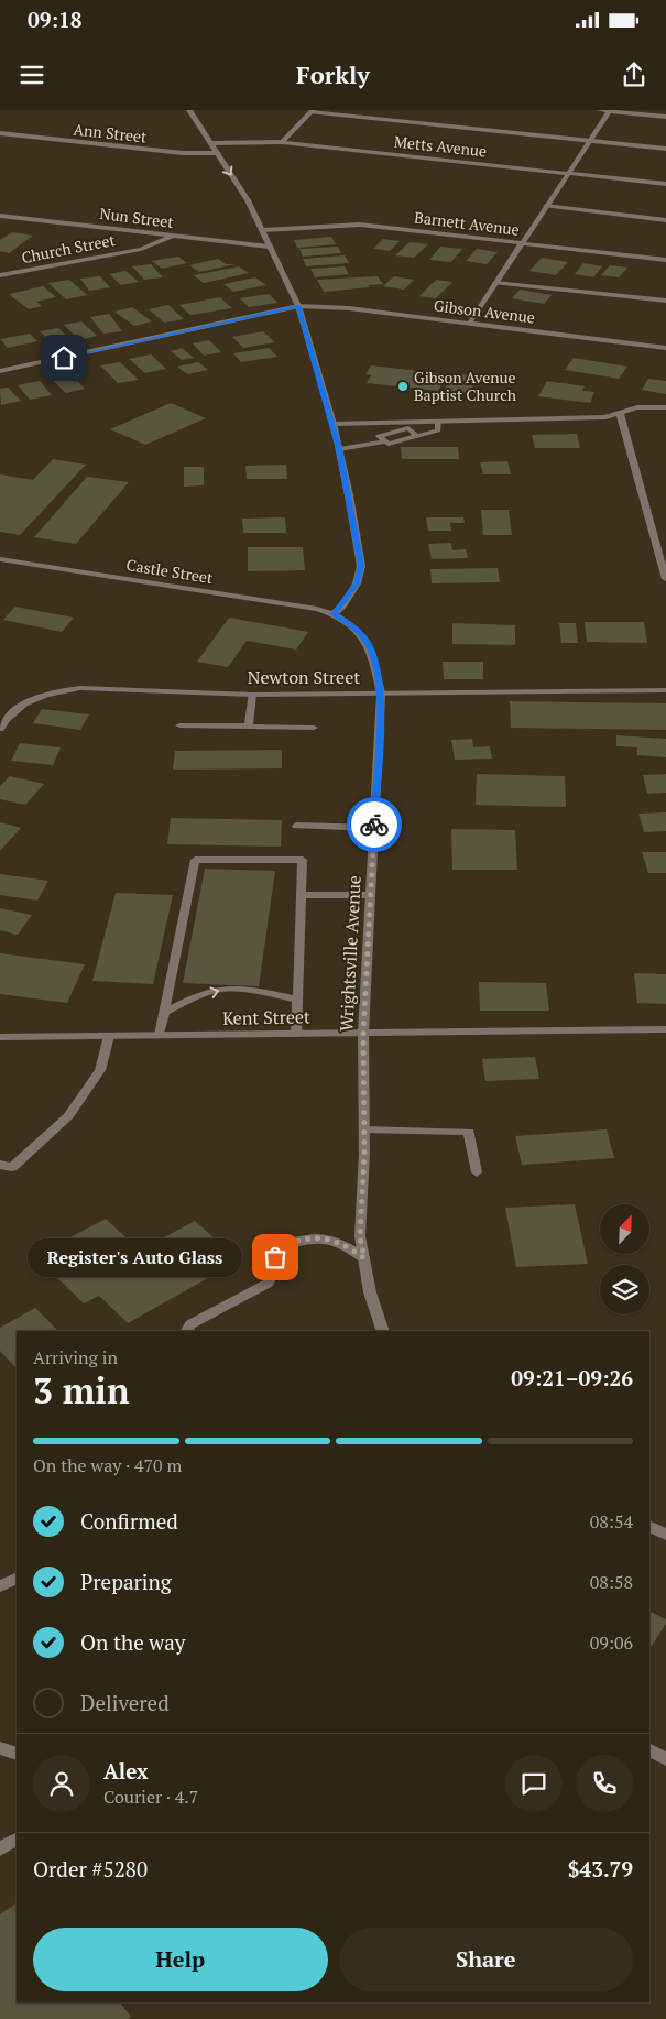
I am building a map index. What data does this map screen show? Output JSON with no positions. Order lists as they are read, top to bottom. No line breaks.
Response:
{"streets":{"street":["Ann Street","Metts Avenue","Nun Street","Barnett Avenue","Church Street","Gibson Avenue","Castle Street","Newton Street","Wrightsville Avenue","Kent Street"]},"crossings":[["Nun Street","Church Street"],["Castle Street","Wrightsville Avenue"],["Newton Street","Wrightsville Avenue"],["Wrightsville Avenue","Kent Street"]],"places":["Gibson Avenue Baptist Church","Register's Auto Glass"],"north":"top right","page":{"status":"09:18","header":"Forkly","bubble":"Register's Auto Glass","heading":["3 min","Arriving in","09:21–09:26"],"panel":["Alex","Courier · 4.7","Order #5280","$43.79"],"bar":"On the way · 470 m","list":[["Confirmed","08:54"],["Preparing","08:58"],["On the way","09:06"],"Delivered"],"buttons":["Help","Share"]}}
